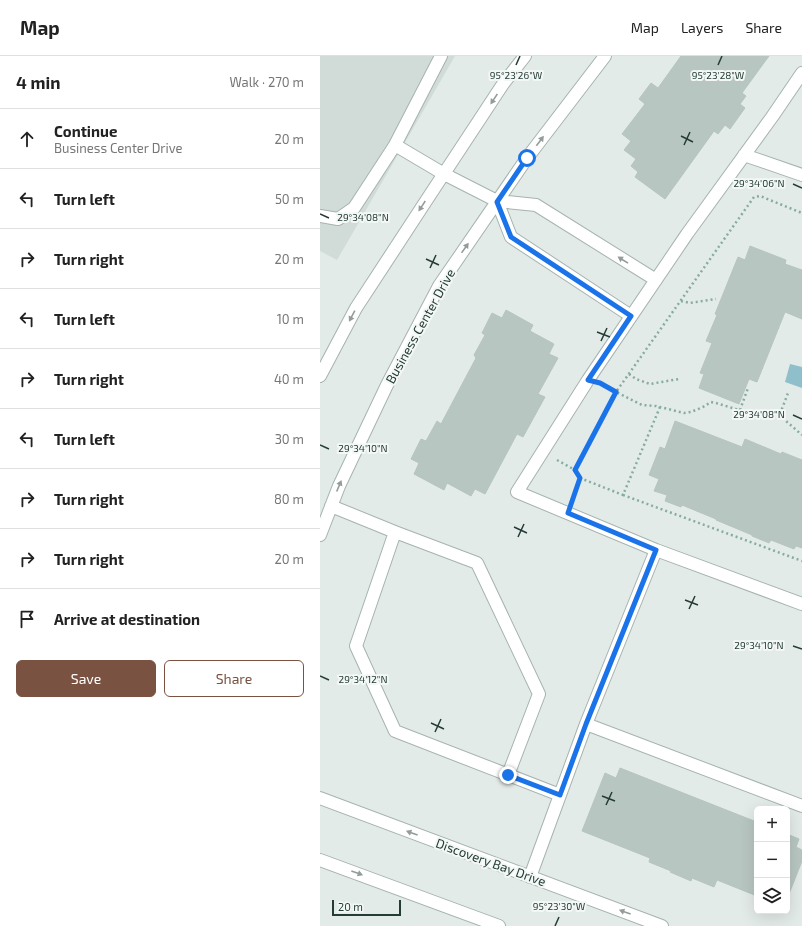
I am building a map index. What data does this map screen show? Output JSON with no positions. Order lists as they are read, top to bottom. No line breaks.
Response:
{"streets":{"street":["Business Center Drive","Discovery Bay Drive"]},"scale_bar":"20 m","page":{"header":"Map","nav":["Map","Layers","Share"],"heading":["4 min","Walk · 270 m"],"list":[["Continue","Business Center Drive","20 m"],["Turn left","50 m"],["Turn right","20 m"],["Turn left","10 m"],["Turn right","40 m"],["Turn left","30 m"],["Turn right","80 m"],["Turn right","20 m"],"Arrive at destination"],"buttons":["Save","Share"],"map_buttons":["+","−"],"scale":"20 m"},"coordinates":["95°23'26\"W","95°23'28\"W","29°34'06\"N","29°34'08\"N","29°34'10\"N","29°34'12\"N","95°23'30\"W"]}
